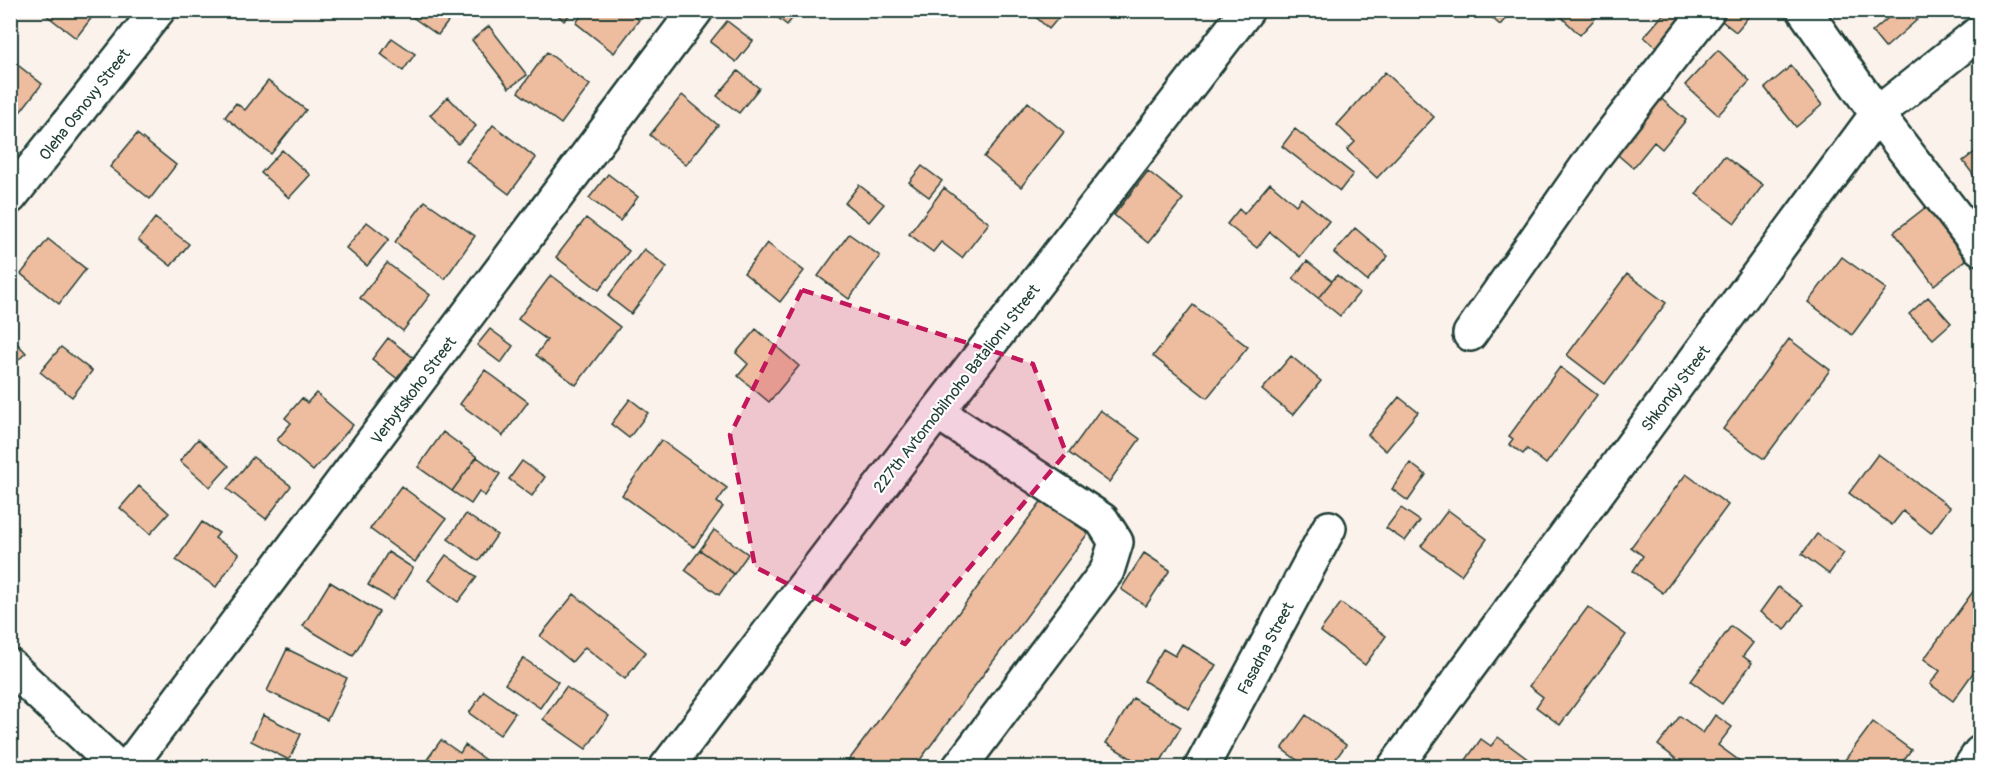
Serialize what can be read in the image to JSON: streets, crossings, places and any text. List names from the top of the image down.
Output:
{
  "streets": {
    "street": [
      "Oleha Osnovy Street",
      "227th Avtomobilnoho Batalionu Street",
      "Shkondy Street",
      "Verbytskoho Street",
      "Fasadna Street"
    ]
  }
}
